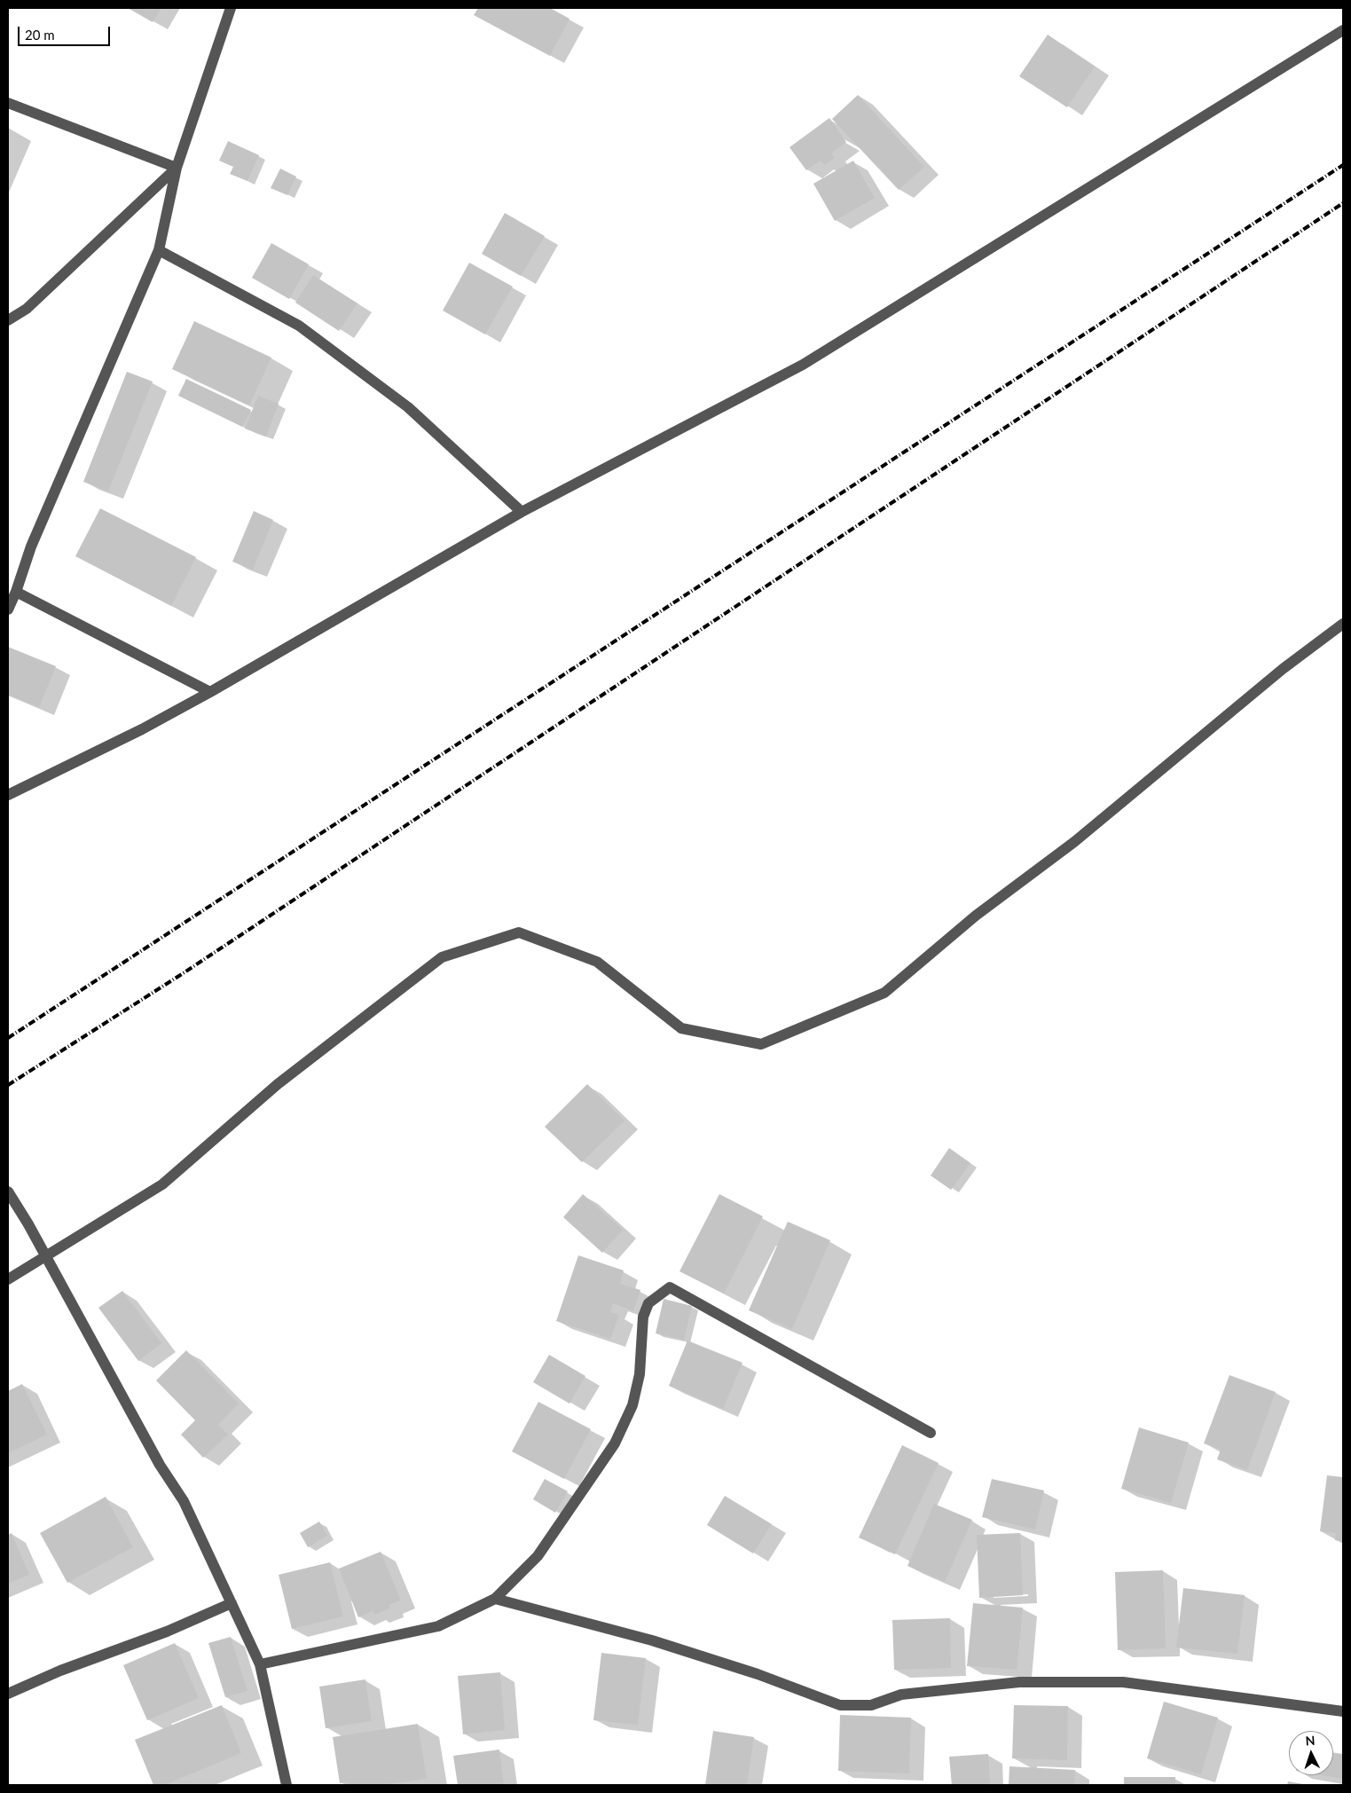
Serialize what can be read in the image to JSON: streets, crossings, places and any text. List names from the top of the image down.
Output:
{
  "scale_bar": "20 m",
  "north": "top"
}
